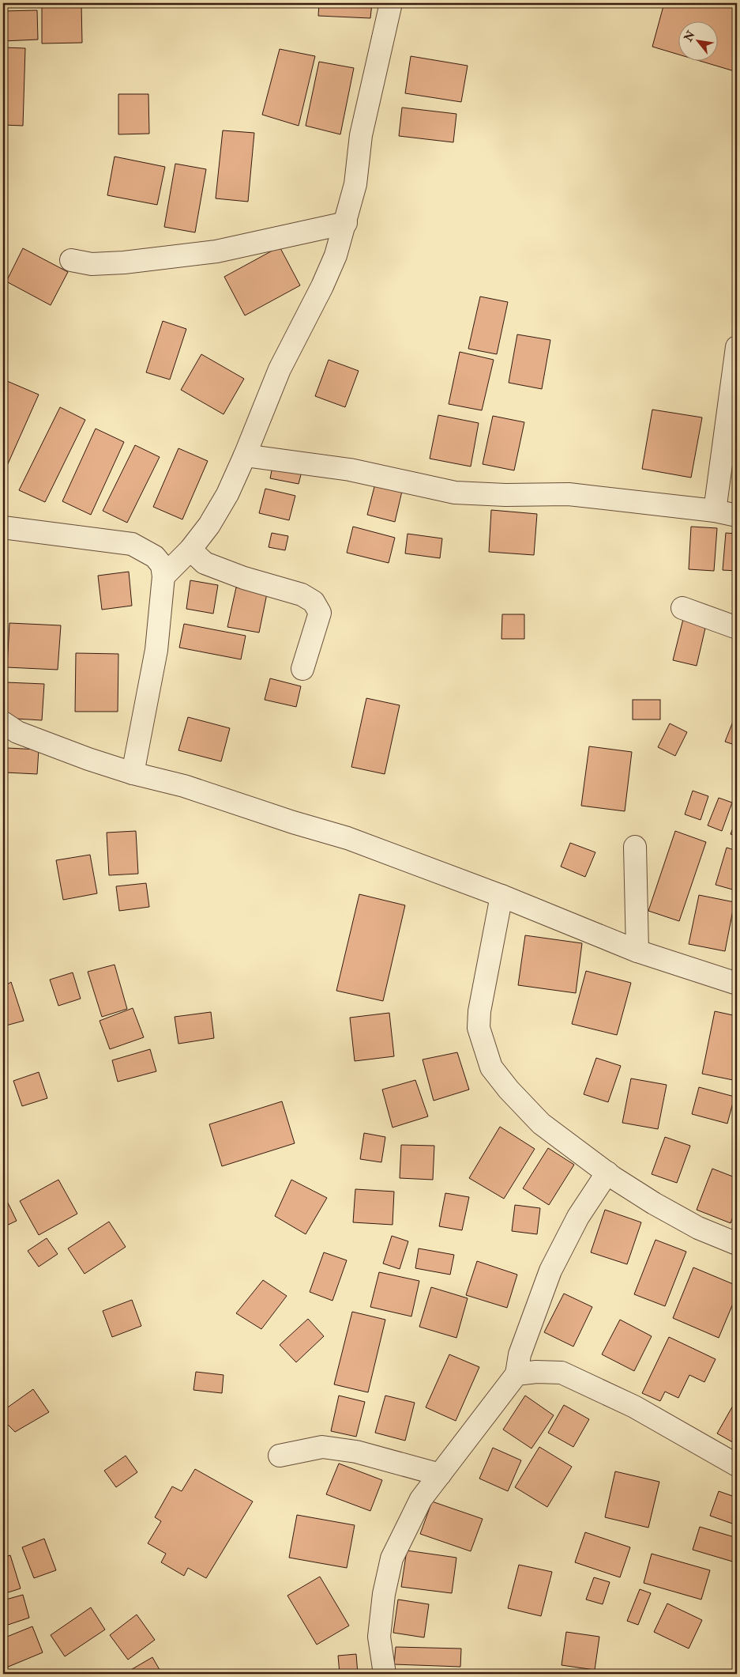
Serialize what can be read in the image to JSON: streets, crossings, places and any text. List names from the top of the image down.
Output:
{
  "north": "top left"
}
